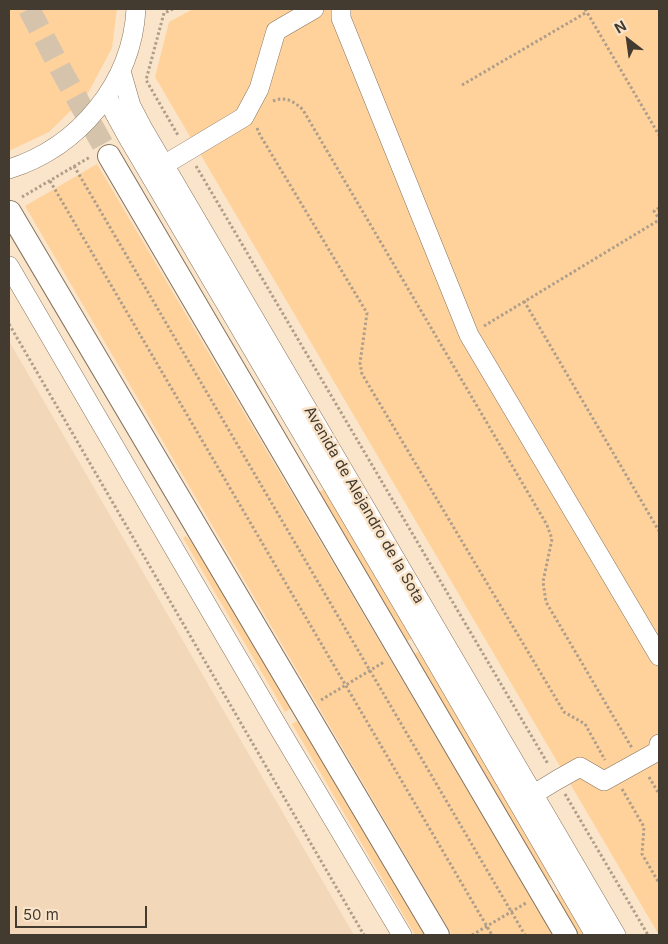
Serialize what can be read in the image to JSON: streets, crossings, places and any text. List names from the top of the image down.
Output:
{
  "streets": {
    "street": ["Avenida de Alejandro de la Sota"]
  },
  "scale_bar": "50 m",
  "north": "top left"
}
